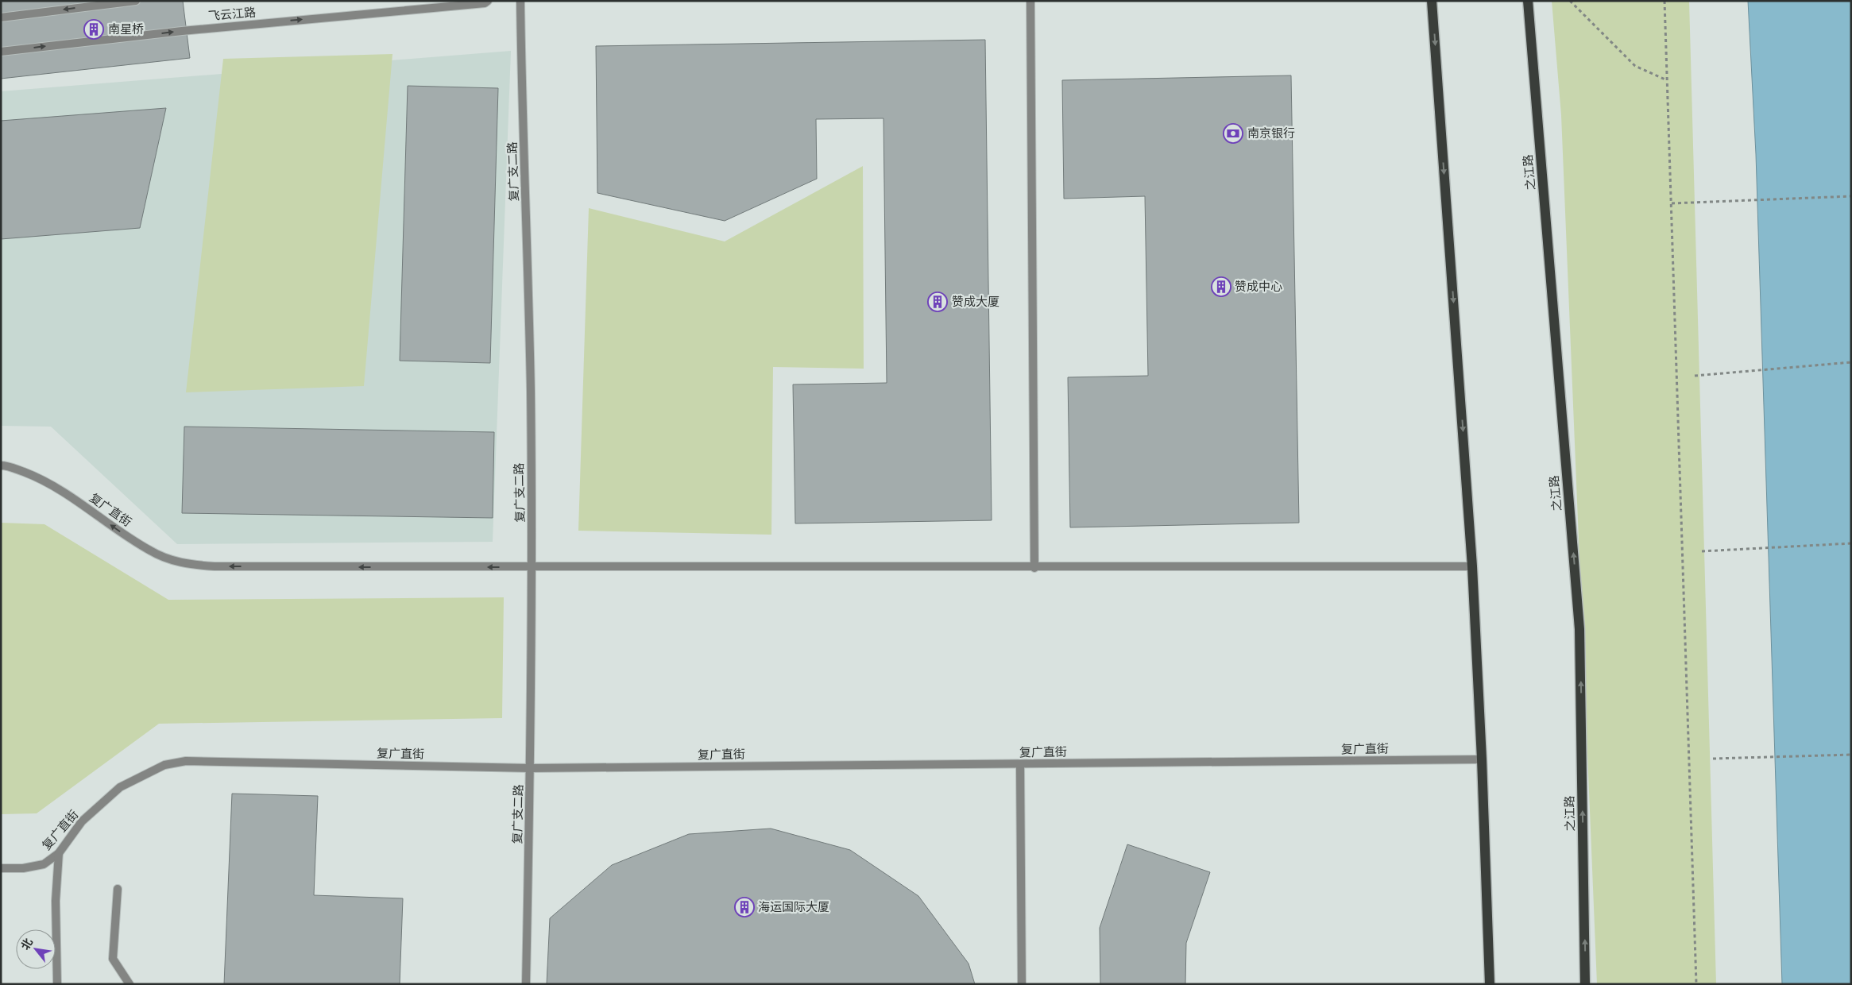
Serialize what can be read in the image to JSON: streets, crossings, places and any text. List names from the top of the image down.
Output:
{
  "streets": {
    "main road": ["之江路"],
    "street": ["飞云江路", "复广支二路", "复广直街"]
  },
  "crossings": [
    ["复广支二路", "复广直街"]
  ],
  "one_way": ["飞云江路", "之江路"],
  "places": {
    "building": [
      "南星桥",
      "赞成中心",
      "赞成大厦",
      "海运国际大厦"
    ],
    "bank": ["南京银行"]
  },
  "north": "top left"
}
